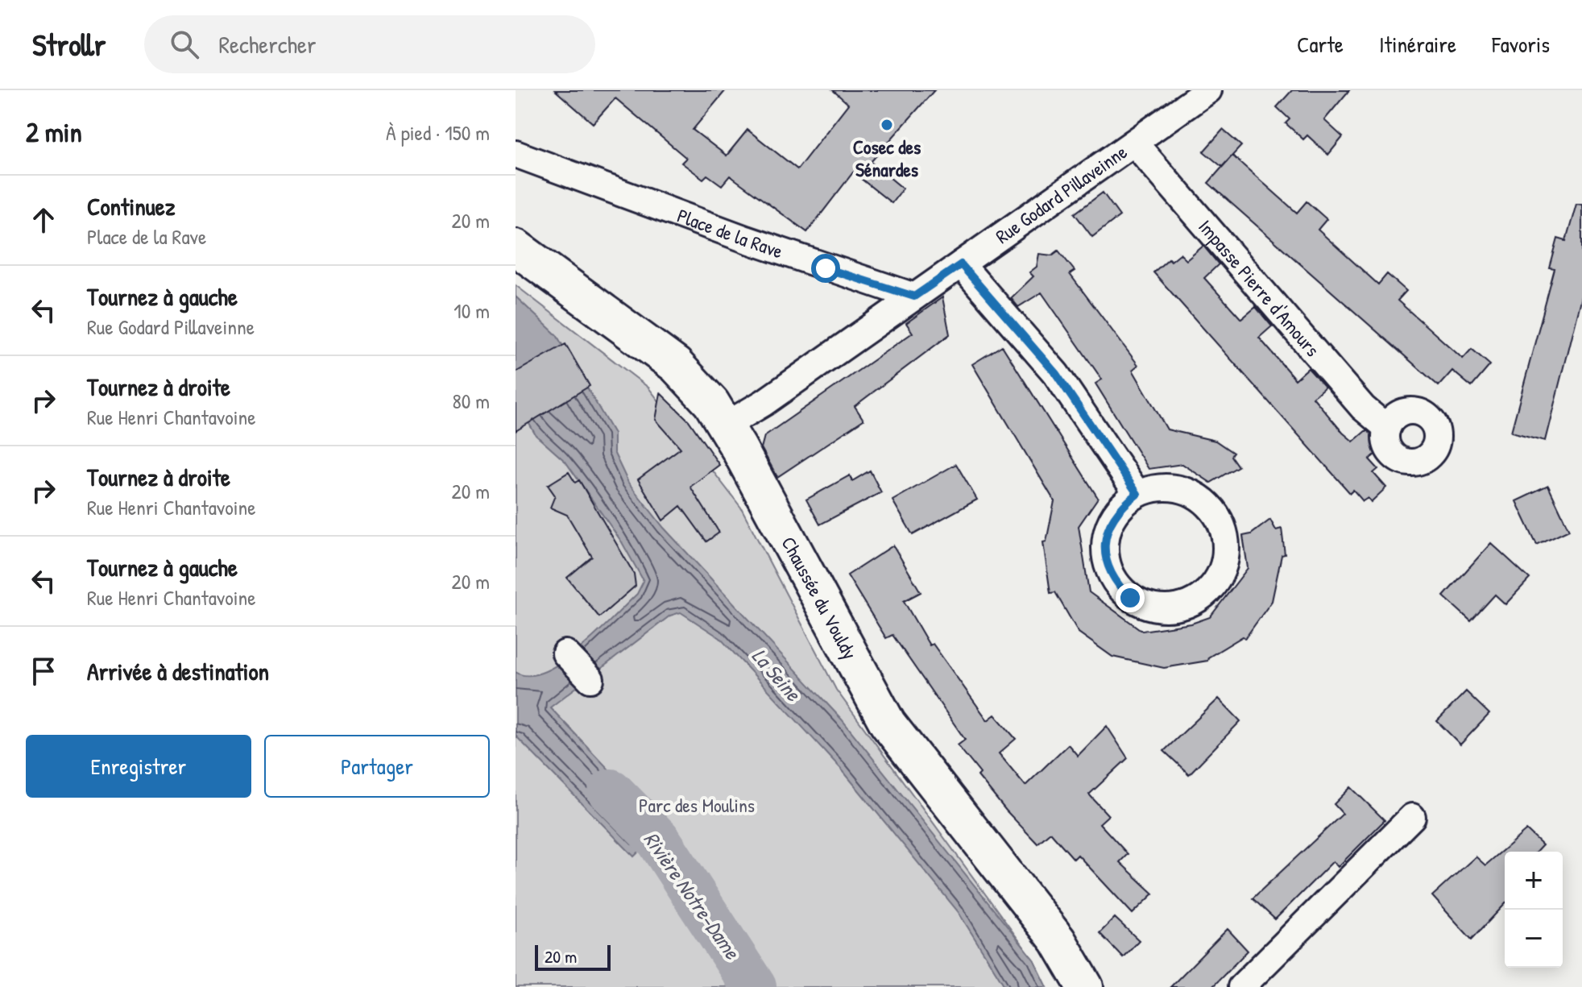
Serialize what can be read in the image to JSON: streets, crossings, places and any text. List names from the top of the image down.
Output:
{
  "streets": {
    "street": [
      "Rue Godard Pillaveinne",
      "Place de la Rave",
      "Impasse Pierre d'Amours",
      "Chaussée du Vouldy"
    ]
  },
  "crossings": [
    ["Rue Godard Pillaveinne", "Place de la Rave"],
    ["Rue Godard Pillaveinne", "Impasse Pierre d'Amours"]
  ],
  "water": ["La Seine", "Rivière Notre-Dame"],
  "parks": ["Parc des Moulins"],
  "places": ["Cosec des Sénardes"],
  "scale_bar": "20 m",
  "page": {
    "header": "Strollr",
    "search": "Rechercher",
    "nav": ["Carte", "Itinéraire", "Favoris"],
    "heading": ["2 min", "À pied · 150 m"],
    "list": [
      ["Continuez", "Place de la Rave", "20 m"],
      ["Tournez à gauche", "Rue Godard Pillaveinne", "10 m"],
      ["Tournez à droite", "Rue Henri Chantavoine", "80 m"],
      ["Tournez à droite", "Rue Henri Chantavoine", "20 m"],
      ["Tournez à gauche", "Rue Henri Chantavoine", "20 m"],
      "Arrivée à destination"
    ],
    "buttons": ["Enregistrer", "Partager"],
    "map_buttons": ["+", "−"],
    "scale": "20 m"
  }
}
